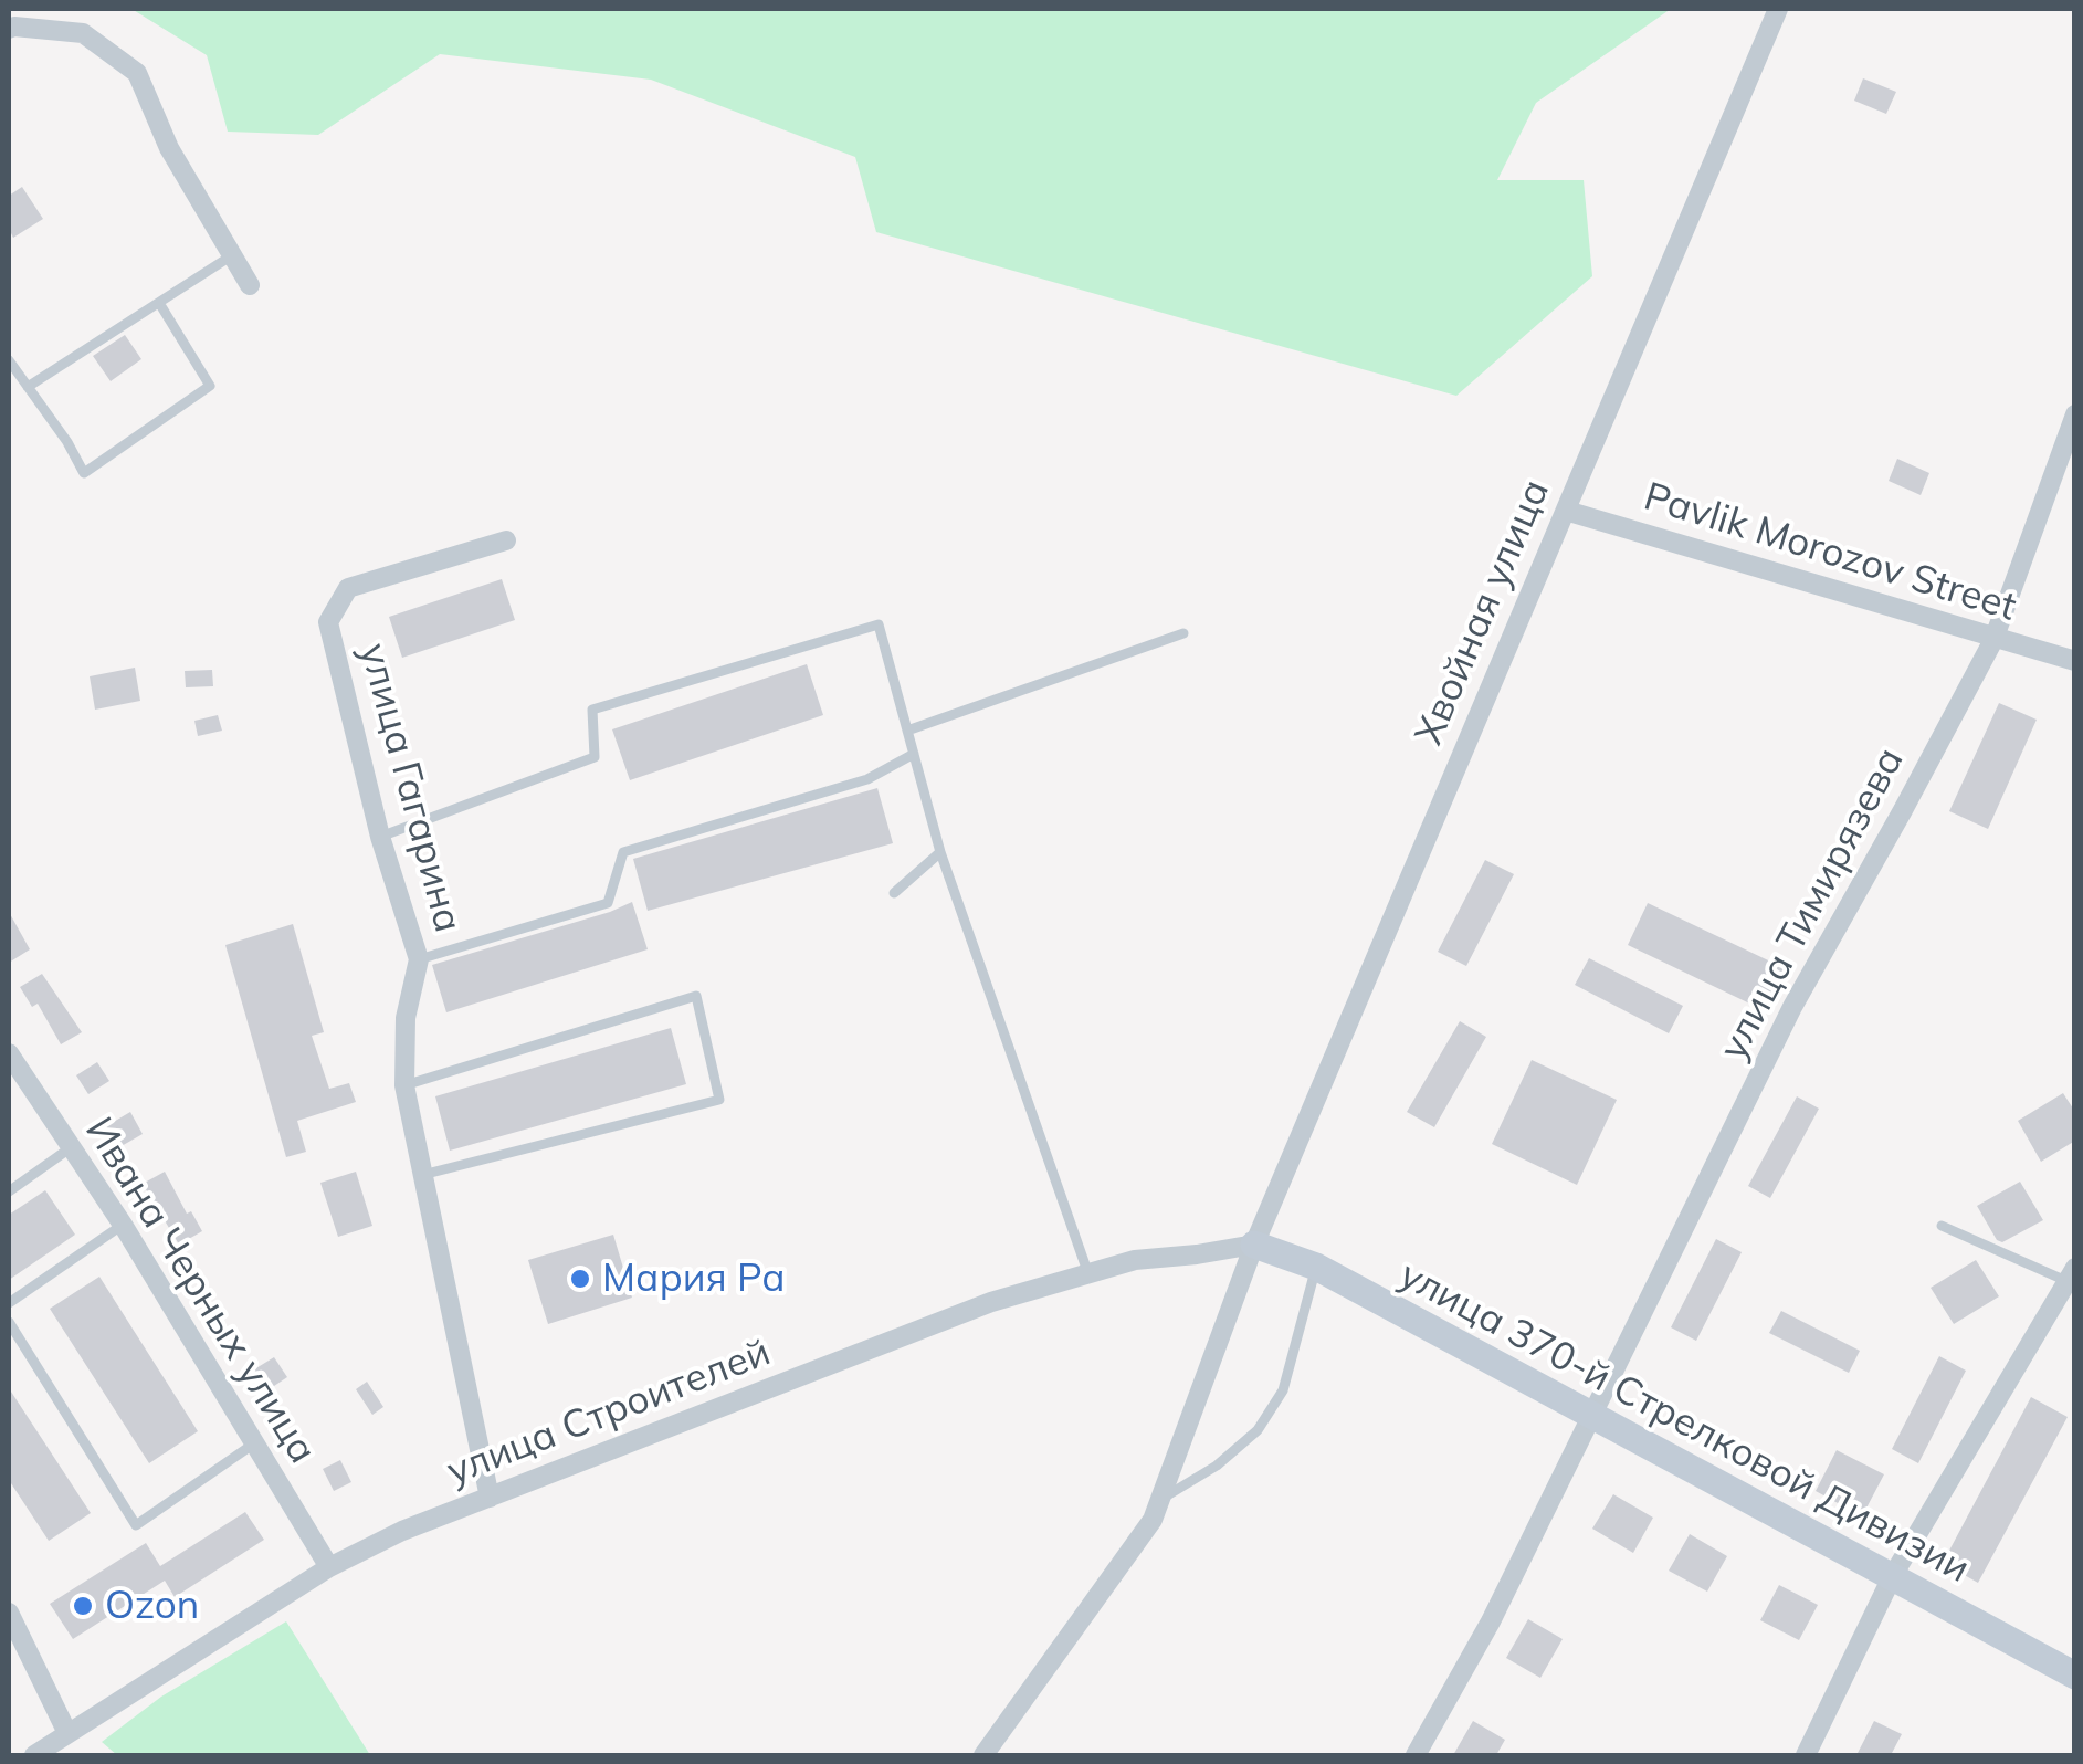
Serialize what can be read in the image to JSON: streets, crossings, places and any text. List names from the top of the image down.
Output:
{
  "streets": {
    "street": [
      "Pavlik Morozov Street",
      "Хвойная улица",
      "улица Гагарина",
      "улица Тимирязева",
      "Ивана Черных улица",
      "улица Строителей",
      "улица 370-й Стрелковой Дивизии"
    ]
  },
  "crossings": [
    ["Pavlik Morozov Street", "Хвойная улица"],
    ["Pavlik Morozov Street", "улица Тимирязева"],
    ["Хвойная улица", "улица Строителей"],
    ["Хвойная улица", "улица 370-й Стрелковой Дивизии"],
    ["улица Гагарина", "улица Строителей"],
    ["улица Тимирязева", "улица 370-й Стрелковой Дивизии"],
    ["Ивана Черных улица", "улица Строителей"],
    ["улица Строителей", "улица 370-й Стрелковой Дивизии"]
  ],
  "places": ["Мария Ра", "Ozon"]
}
